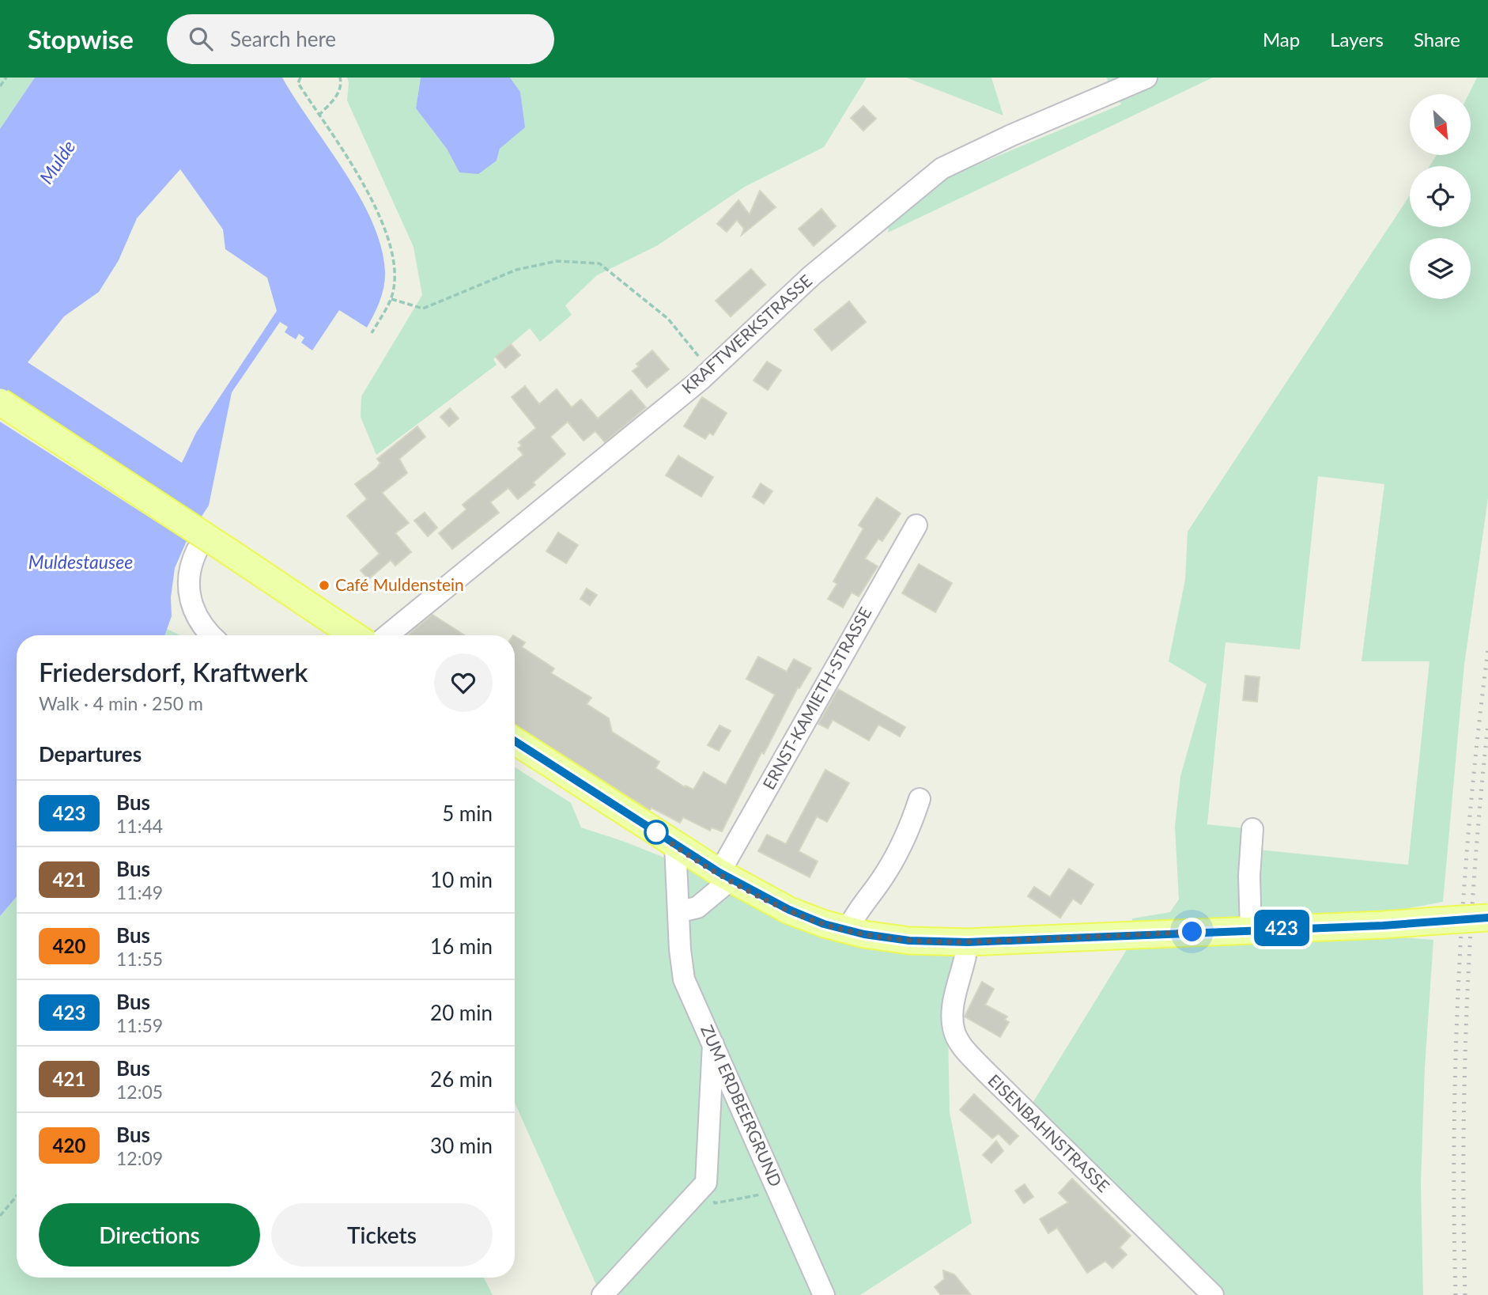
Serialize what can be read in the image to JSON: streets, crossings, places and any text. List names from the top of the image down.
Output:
{
  "streets": {
    "street": [
      "KRAFTWERKSTRASSE",
      "ERNST-KAMIETH-STRASSE",
      "ZUM ERDBEERGRUND",
      "EISENBAHNSTRASSE"
    ]
  },
  "water": ["Mulde", "Muldestausee"],
  "places": ["Café Muldenstein"],
  "lines": ["bus line 423"],
  "north": "bottom right",
  "page": {
    "header": "Stopwise",
    "search": "Search here",
    "nav": ["Map", "Layers", "Share"],
    "on_map": "423",
    "heading": [
      ["Friedersdorf, Kraftwerk", "Walk · 4 min · 250 m"],
      "Departures"
    ],
    "list": [
      {
        "mark": "423",
        "name": "Bus",
        "note": "11:44",
        "value": "5 min"
      },
      {
        "mark": "421",
        "name": "Bus",
        "note": "11:49",
        "value": "10 min"
      },
      {
        "mark": "420",
        "name": "Bus",
        "note": "11:55",
        "value": "16 min"
      },
      {
        "mark": "423",
        "name": "Bus",
        "note": "11:59",
        "value": "20 min"
      },
      {
        "mark": "421",
        "name": "Bus",
        "note": "12:05",
        "value": "26 min"
      },
      {
        "mark": "420",
        "name": "Bus",
        "note": "12:09",
        "value": "30 min"
      }
    ],
    "buttons": ["Directions", "Tickets"]
  }
}
